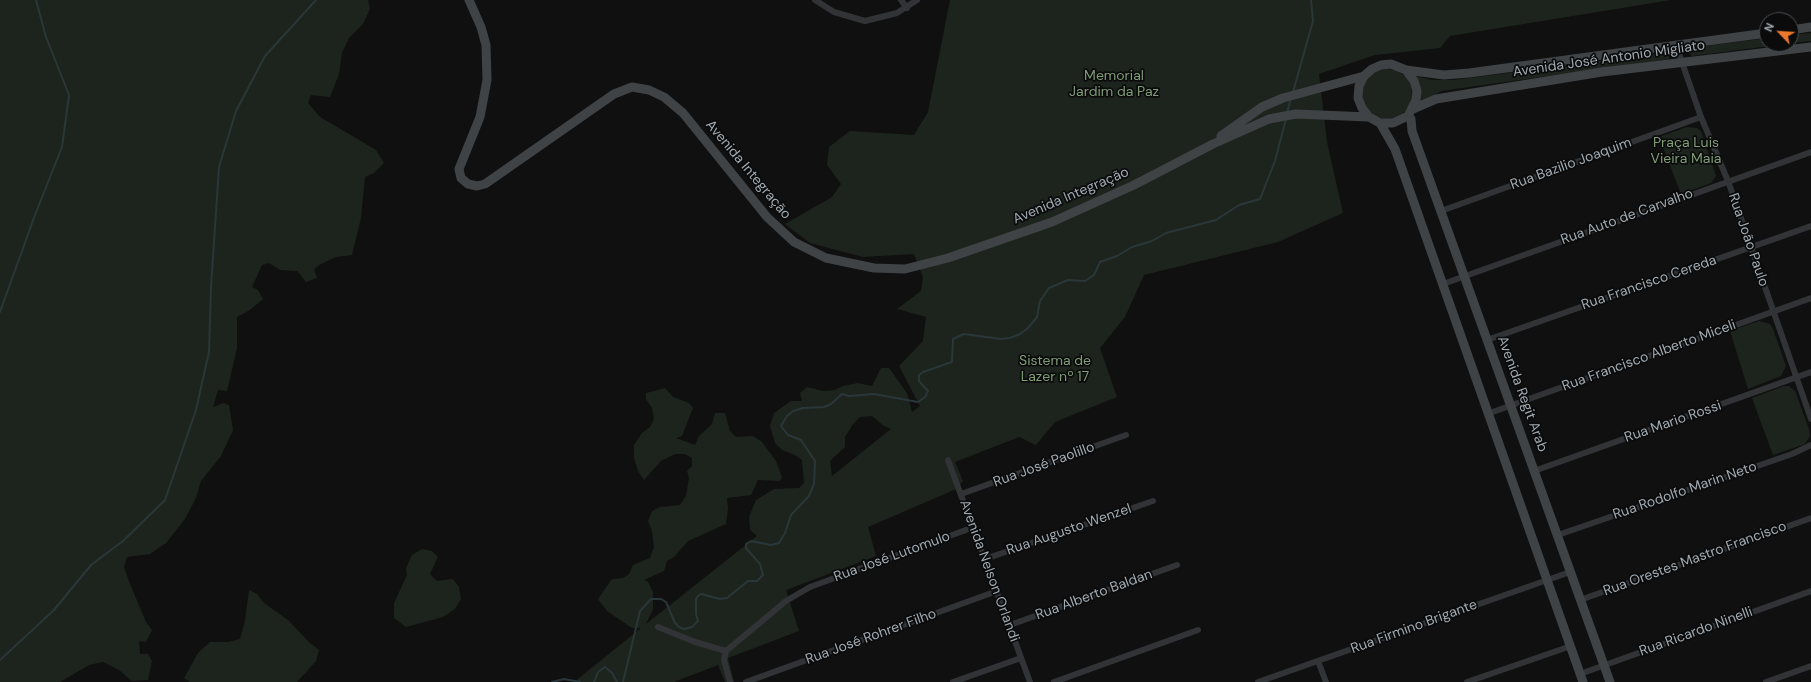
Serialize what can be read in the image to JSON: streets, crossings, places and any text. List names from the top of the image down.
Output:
{
  "streets": {
    "main road": ["Avenida José Antonio Migliato", "Avenida Integração", "Avenida Regit Arab"],
    "street": [
      "Rua Bazilio Joaquim",
      "Rua Auto de Carvalho",
      "Rua João Paulo",
      "Rua Francisco Cereda",
      "Rua Francisco Alberto Miceli",
      "Rua Mario Rossi",
      "Rua José Paolillo",
      "Rua Rodolfo Marin Neto",
      "Rua Augusto Wenzel",
      "Rua José Lutomulo",
      "Rua Orestes Mastro Francisco",
      "Avenida Nelson Orlandi",
      "Rua Alberto Baldan",
      "Rua Firmino Brigante",
      "Rua Ricardo Ninelli",
      "Rua José Rohrer Filho"
    ]
  },
  "crossings": [
    ["Avenida José Antonio Migliato", "Avenida Integração"],
    ["Avenida José Antonio Migliato", "Rua João Paulo"],
    ["Avenida José Antonio Migliato", "Avenida Regit Arab"],
    ["Rua Bazilio Joaquim", "Rua João Paulo"],
    ["Rua Bazilio Joaquim", "Avenida Regit Arab"],
    ["Avenida Integração", "Avenida Regit Arab"],
    ["Rua Auto de Carvalho", "Rua João Paulo"],
    ["Rua Auto de Carvalho", "Avenida Regit Arab"],
    ["Rua João Paulo", "Rua Francisco Cereda"],
    ["Rua João Paulo", "Rua Francisco Alberto Miceli"],
    ["Rua João Paulo", "Rua Mario Rossi"],
    ["Rua Francisco Cereda", "Avenida Regit Arab"],
    ["Rua Francisco Alberto Miceli", "Avenida Regit Arab"],
    ["Avenida Regit Arab", "Rua Mario Rossi"],
    ["Avenida Regit Arab", "Rua Rodolfo Marin Neto"],
    ["Avenida Regit Arab", "Rua Orestes Mastro Francisco"],
    ["Avenida Regit Arab", "Rua Firmino Brigante"],
    ["Avenida Regit Arab", "Rua Ricardo Ninelli"],
    ["Rua José Paolillo", "Avenida Nelson Orlandi"],
    ["Rua Augusto Wenzel", "Avenida Nelson Orlandi"],
    ["Rua José Lutomulo", "Avenida Nelson Orlandi"],
    ["Avenida Nelson Orlandi", "Rua Alberto Baldan"],
    ["Avenida Nelson Orlandi", "Rua José Rohrer Filho"]
  ],
  "parks": ["Memorial Jardim da Paz", "Praça Luis Vieira Maia", "Sistema de Lazer nº 17"],
  "north": "top left"
}
